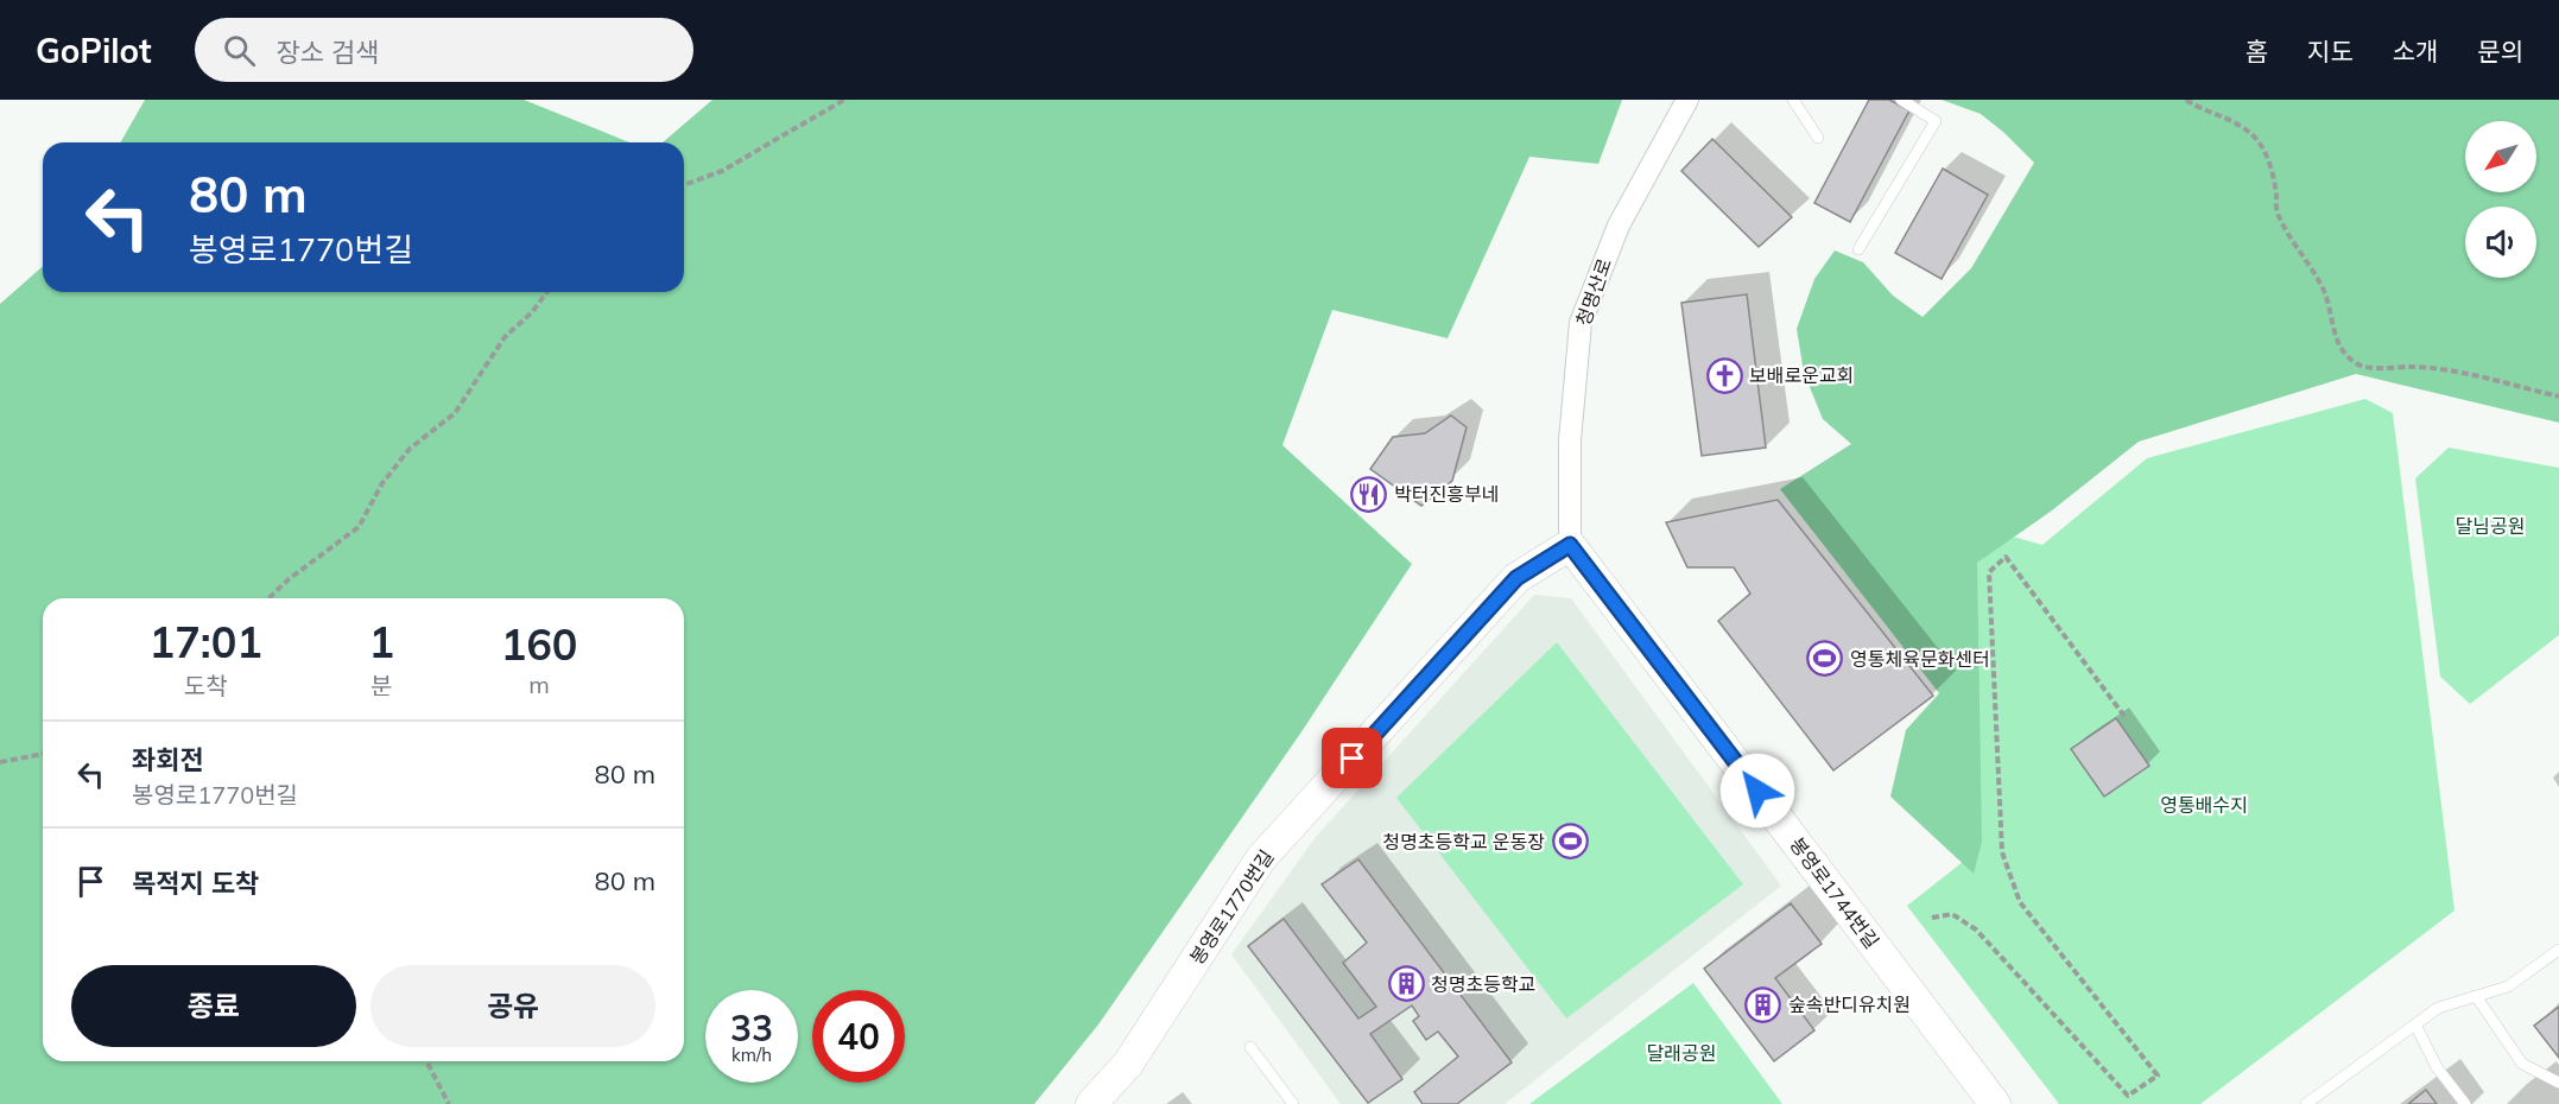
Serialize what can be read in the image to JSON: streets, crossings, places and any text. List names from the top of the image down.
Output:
{
  "streets": {
    "street": ["청명산로", "봉영로1744번길", "봉영로1770번길"]
  },
  "crossings": [
    ["청명산로", "봉영로1744번길"],
    ["청명산로", "봉영로1770번길"],
    ["봉영로1744번길", "봉영로1770번길"]
  ],
  "parks": ["달님공원", "영통배수지", "달래공원"],
  "places": {
    "church": ["보배로운교회"],
    "restaurant": ["박터진흥부네"],
    "sports": ["영통체육문화센터", "청명초등학교 운동장"],
    "building": ["청명초등학교", "숲속반디유치원"]
  },
  "north": "bottom left",
  "page": {
    "header": "GoPilot",
    "search": "장소 검색",
    "nav": [
      "홈",
      "지도",
      "소개",
      "문의"
    ],
    "turn": ["80 m", "봉영로1770번길"],
    "eta": [
      "17:01",
      "도착",
      "1",
      "분",
      "160",
      "m"
    ],
    "list": [
      {
        "name": "좌회전",
        "note": "봉영로1770번길",
        "value": "80 m"
      },
      {
        "name": "목적지 도착",
        "value": "80 m"
      }
    ],
    "buttons": ["종료", "공유"],
    "speed": "33 km/h",
    "limit": "40"
  }
}
